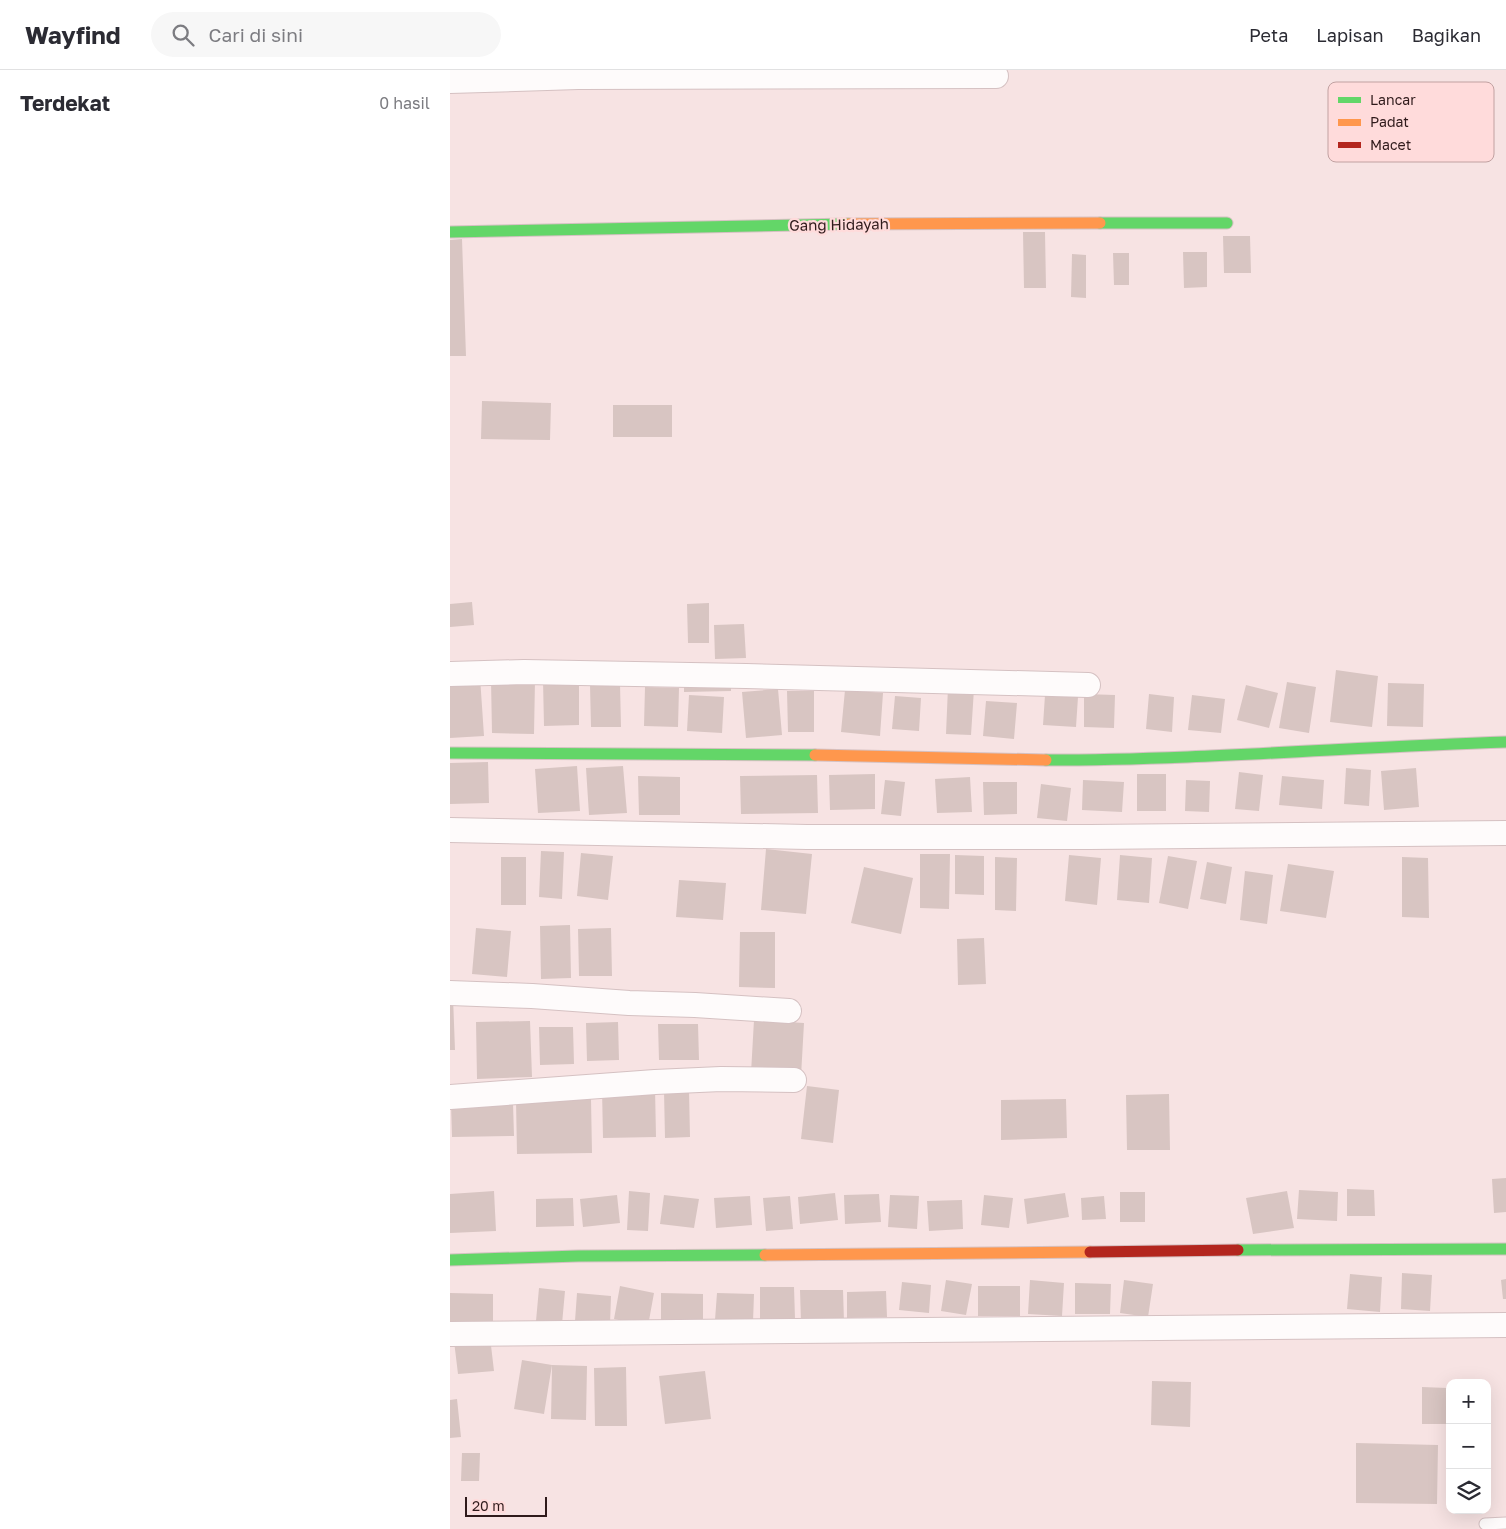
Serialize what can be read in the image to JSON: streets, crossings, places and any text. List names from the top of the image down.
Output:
{
  "streets": {
    "street": ["Gang Hidayah"]
  },
  "legend": ["Lancar", "Padat", "Macet"],
  "scale_bar": "20 m",
  "page": {
    "header": "Wayfind",
    "search": "Cari di sini",
    "nav": ["Peta", "Lapisan", "Bagikan"],
    "heading": ["Terdekat", "0 hasil"],
    "map_buttons": ["+", "−"],
    "scale": "20 m"
  }
}
